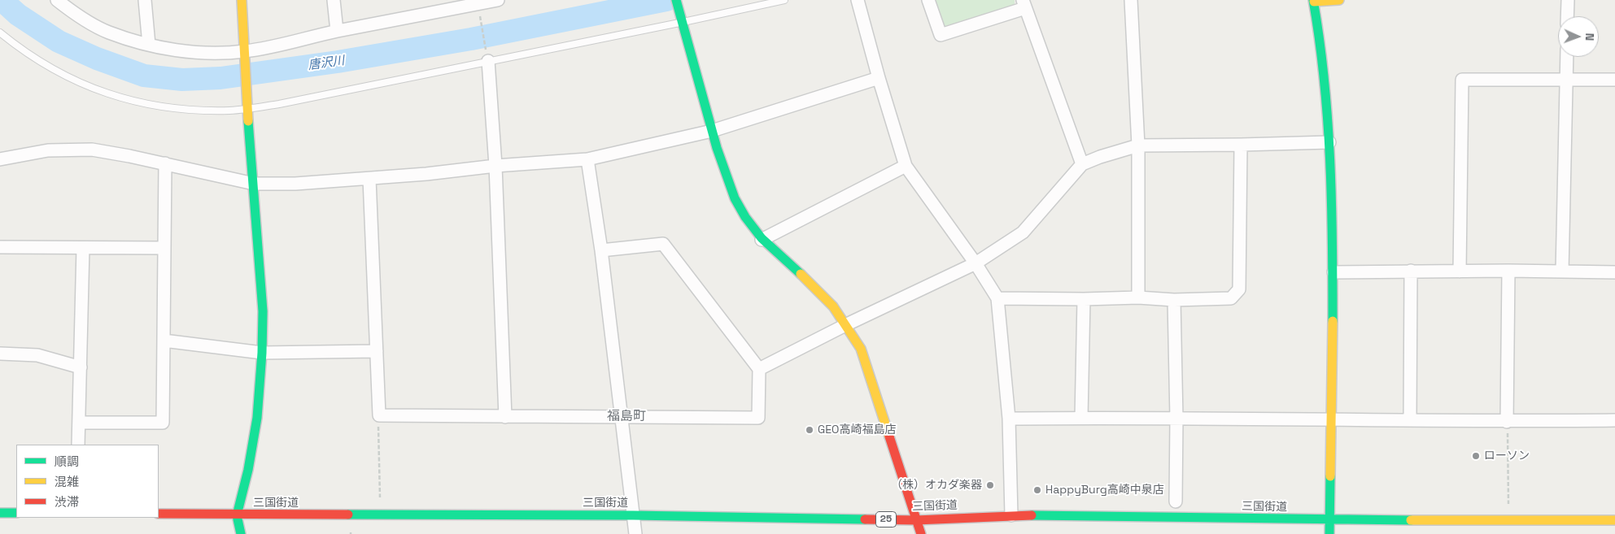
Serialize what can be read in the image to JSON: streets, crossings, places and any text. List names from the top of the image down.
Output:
{
  "streets": {
    "street": ["三国街道", "25"]
  },
  "districts": ["福島町"],
  "water": ["唐沢川"],
  "places": [
    "GEO高崎福島店",
    "ローソン",
    "（株）オカダ楽器",
    "HappyBurg高崎中泉店"
  ],
  "legend": ["順調", "混雑", "渋滞"],
  "north": "right"
}
